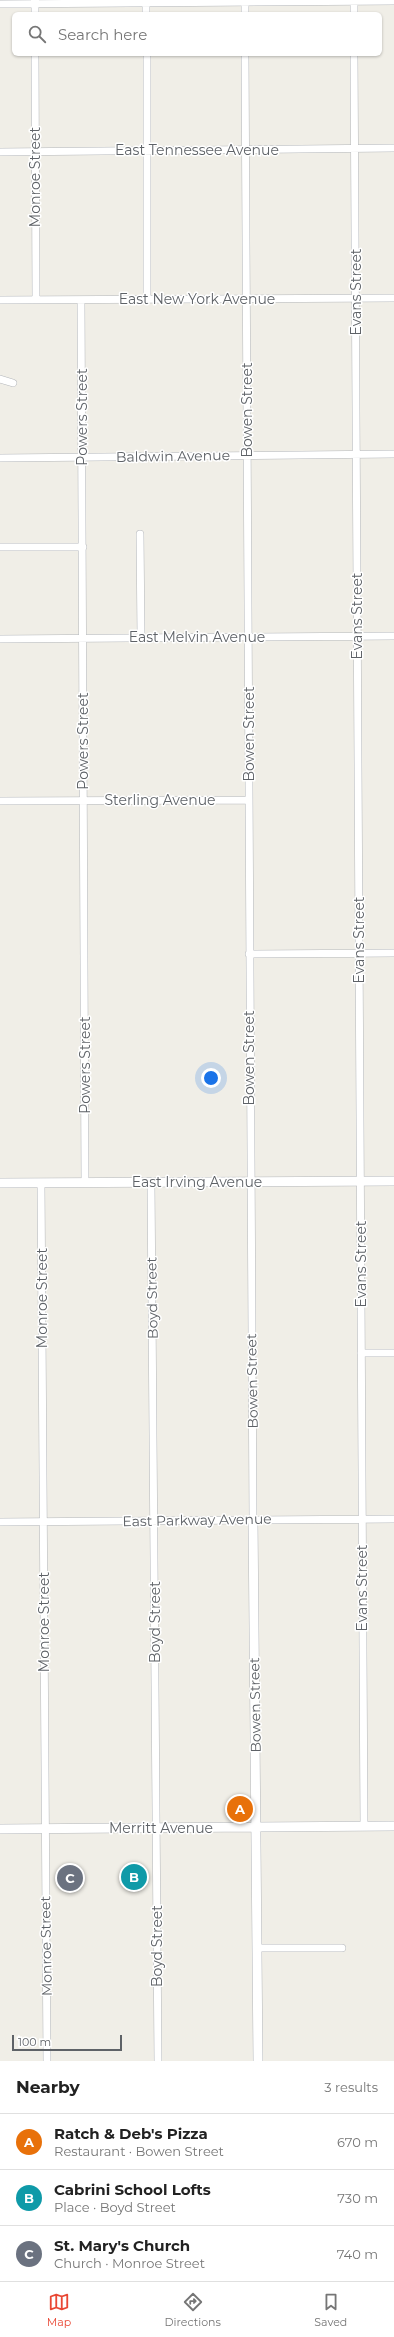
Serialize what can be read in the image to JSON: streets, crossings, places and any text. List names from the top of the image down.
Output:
{
  "streets": {
    "street": [
      "East Tennessee Avenue",
      "Monroe Street",
      "Evans Street",
      "East New York Avenue",
      "Bowen Street",
      "Powers Street",
      "Baldwin Avenue",
      "East Melvin Avenue",
      "Sterling Avenue",
      "East Irving Avenue",
      "Boyd Street",
      "East Parkway Avenue",
      "Merritt Avenue"
    ]
  },
  "crossings": [
    ["East Tennessee Avenue", "Monroe Street"],
    ["East Tennessee Avenue", "Evans Street"],
    ["East Tennessee Avenue", "Bowen Street"],
    ["Monroe Street", "East New York Avenue"],
    ["Monroe Street", "East Irving Avenue"],
    ["Monroe Street", "East Parkway Avenue"],
    ["Monroe Street", "Merritt Avenue"],
    ["Evans Street", "East New York Avenue"],
    ["Evans Street", "Baldwin Avenue"],
    ["Evans Street", "East Melvin Avenue"],
    ["Evans Street", "East Irving Avenue"],
    ["Evans Street", "East Parkway Avenue"],
    ["Evans Street", "Merritt Avenue"],
    ["East New York Avenue", "Bowen Street"],
    ["East New York Avenue", "Powers Street"],
    ["Bowen Street", "Baldwin Avenue"],
    ["Bowen Street", "East Melvin Avenue"],
    ["Bowen Street", "Sterling Avenue"],
    ["Bowen Street", "East Irving Avenue"],
    ["Bowen Street", "East Parkway Avenue"],
    ["Bowen Street", "Merritt Avenue"],
    ["Powers Street", "Baldwin Avenue"],
    ["Powers Street", "East Melvin Avenue"],
    ["Powers Street", "Sterling Avenue"],
    ["Powers Street", "East Irving Avenue"],
    ["East Irving Avenue", "Boyd Street"],
    ["Boyd Street", "East Parkway Avenue"],
    ["Boyd Street", "Merritt Avenue"]
  ],
  "scale_bar": "100 m",
  "page": {
    "search": "Search here",
    "pins": ["A", "B", "C"],
    "scale": "100 m",
    "heading": ["Nearby", "3 results"],
    "list": [
      {
        "mark": "A",
        "name": "Ratch & Deb's Pizza",
        "note": "Restaurant · Bowen Street",
        "value": "670 m"
      },
      {
        "mark": "B",
        "name": "Cabrini School Lofts",
        "note": "Place · Boyd Street",
        "value": "730 m"
      },
      {
        "mark": "C",
        "name": "St. Mary's Church",
        "note": "Church · Monroe Street",
        "value": "740 m"
      }
    ],
    "nav": ["Map", "Directions", "Saved"]
  }
}
